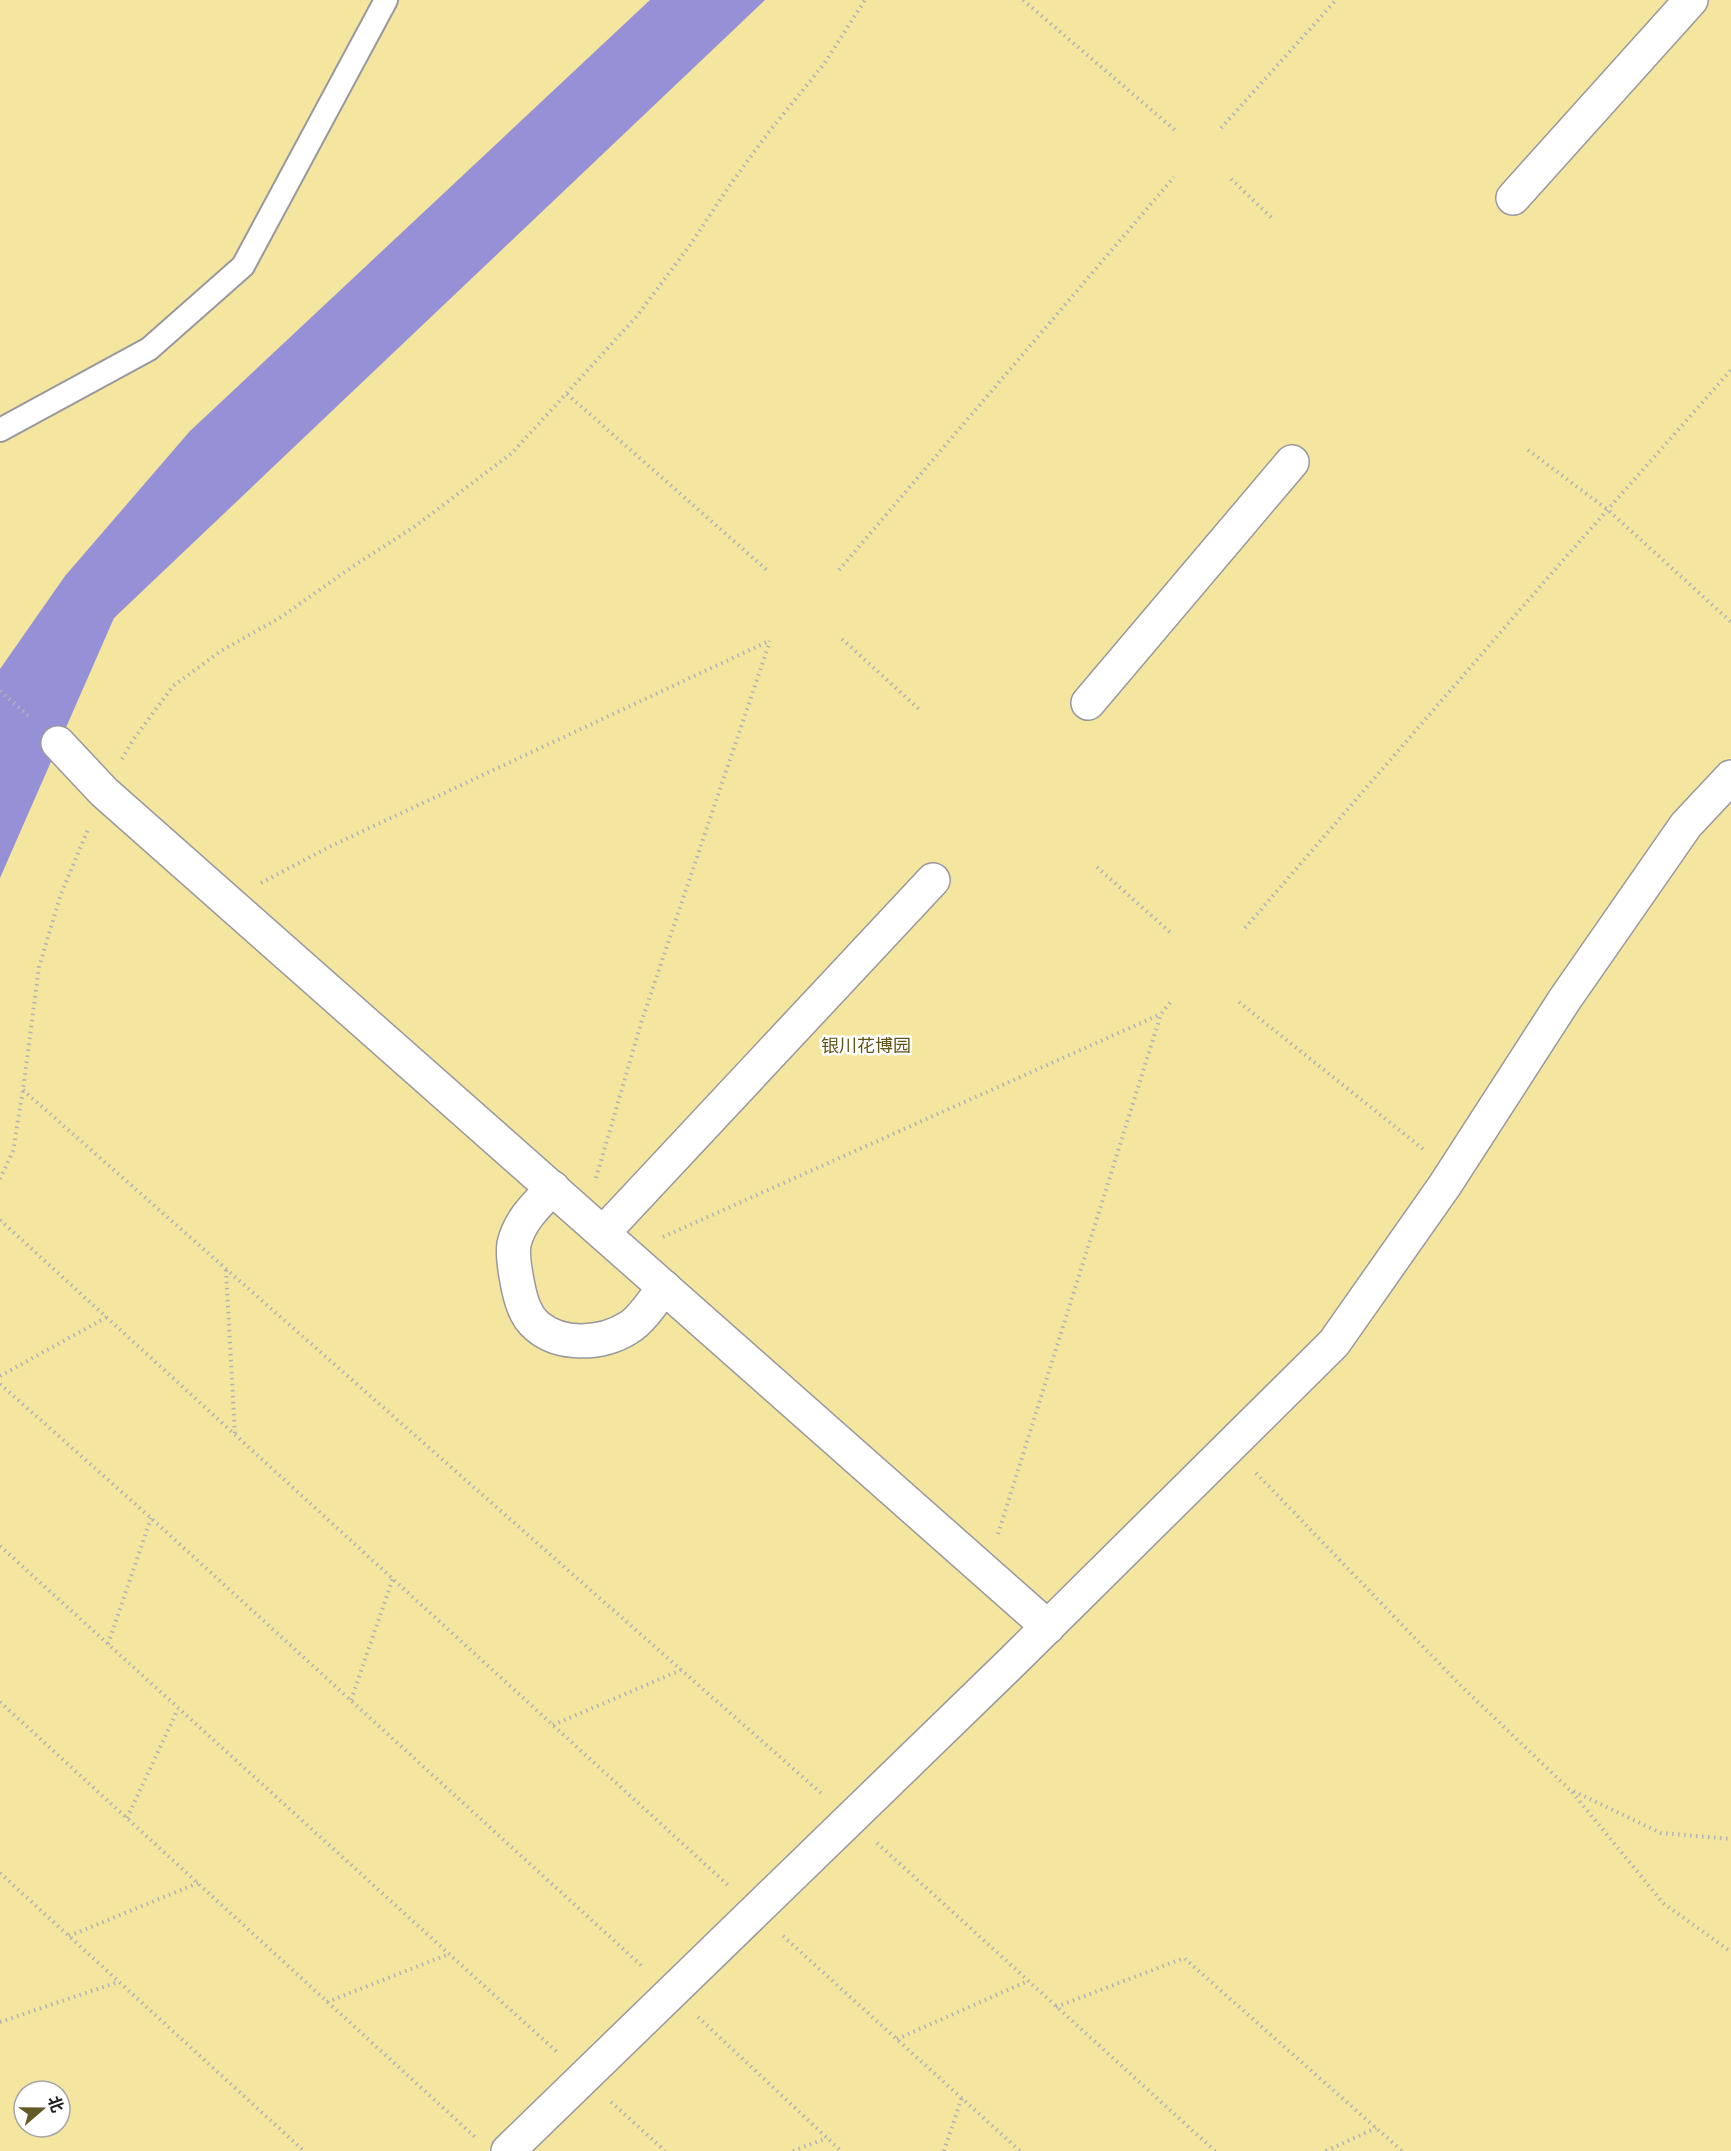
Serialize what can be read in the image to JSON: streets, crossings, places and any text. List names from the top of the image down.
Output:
{
  "parks": ["银川花博园"],
  "north": "right"
}
